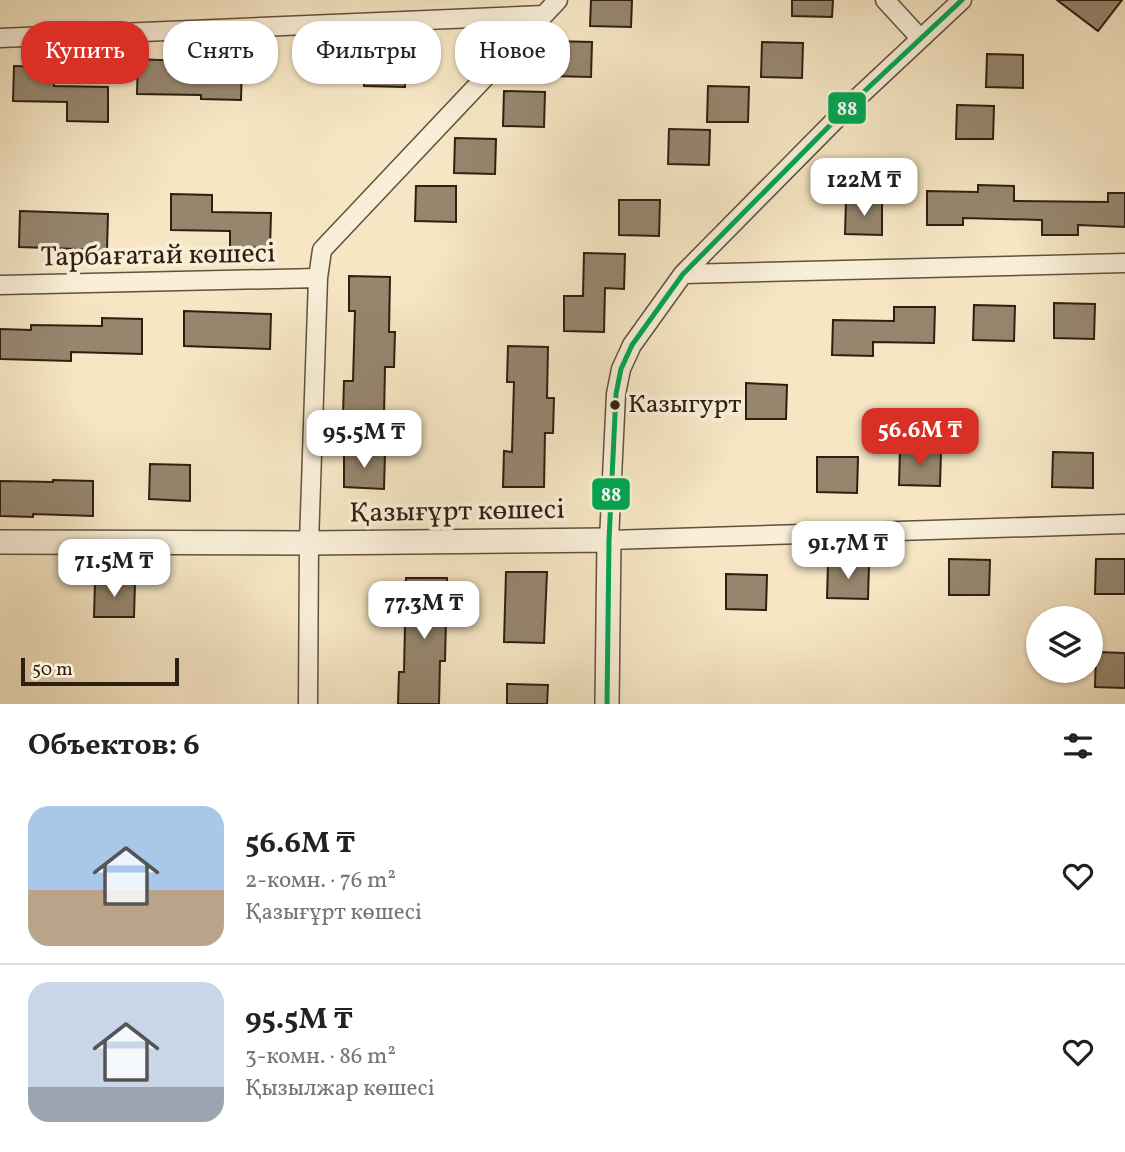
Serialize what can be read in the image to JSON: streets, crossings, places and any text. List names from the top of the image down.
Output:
{
  "streets": {
    "street": ["Тарбағатай көшесі", "Қазығұрт көшесі"]
  },
  "places": ["Казыгурт"],
  "lines": ["transit line 88"],
  "scale_bar": "50 m",
  "page": {
    "chip": [
      "Купить",
      "Снять",
      "Фильтры",
      "Новое"
    ],
    "price": [
      "122M ₸",
      "56.6M ₸",
      "95.5M ₸",
      "91.7M ₸",
      "71.5M ₸",
      "77.3M ₸"
    ],
    "scale": "50 m",
    "heading": "Объектов: 6",
    "list": [
      {
        "name": "56.6M ₸",
        "note": "2-комн. · 76 m² · Қазығұрт көшесі"
      },
      {
        "name": "95.5M ₸",
        "note": "3-комн. · 86 m² · Қызылжар көшесі"
      }
    ]
  }
}
